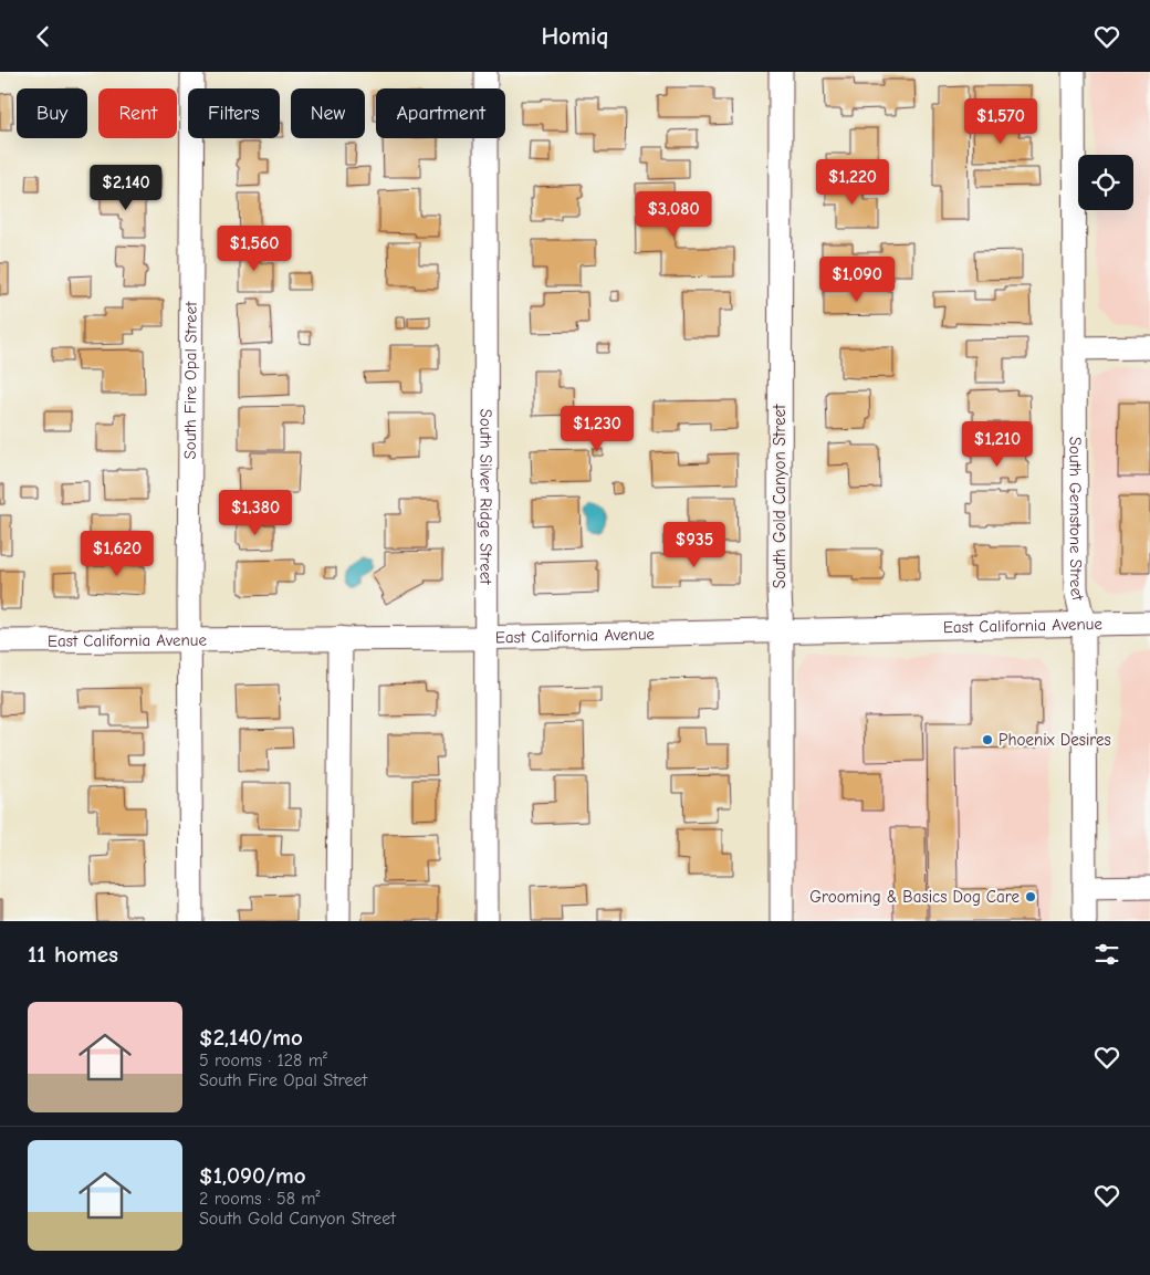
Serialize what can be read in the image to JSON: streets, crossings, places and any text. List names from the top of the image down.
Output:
{
  "streets": {
    "street": [
      "South Fire Opal Street",
      "South Silver Ridge Street",
      "South Gold Canyon Street",
      "South Gemstone Street",
      "East California Avenue"
    ]
  },
  "crossings": [
    ["South Fire Opal Street", "East California Avenue"],
    ["South Silver Ridge Street", "East California Avenue"],
    ["South Gold Canyon Street", "East California Avenue"],
    ["South Gemstone Street", "East California Avenue"]
  ],
  "places": ["Phoenix Desires", "Grooming & Basics Dog Care"],
  "page": {
    "header": "Homiq",
    "chip": [
      "Buy",
      "Rent",
      "Filters",
      "New",
      "Apartment"
    ],
    "price": [
      "$1,570",
      "$1,220",
      "$2,140",
      "$3,080",
      "$1,560",
      "$1,090",
      "$1,230",
      "$1,210",
      "$1,380",
      "$935",
      "$1,620"
    ],
    "heading": "11 homes",
    "list": [
      {
        "name": "$2,140/mo",
        "note": "5 rooms · 128 m² · South Fire Opal Street"
      },
      {
        "name": "$1,090/mo",
        "note": "2 rooms · 58 m² · South Gold Canyon Street"
      }
    ]
  }
}
